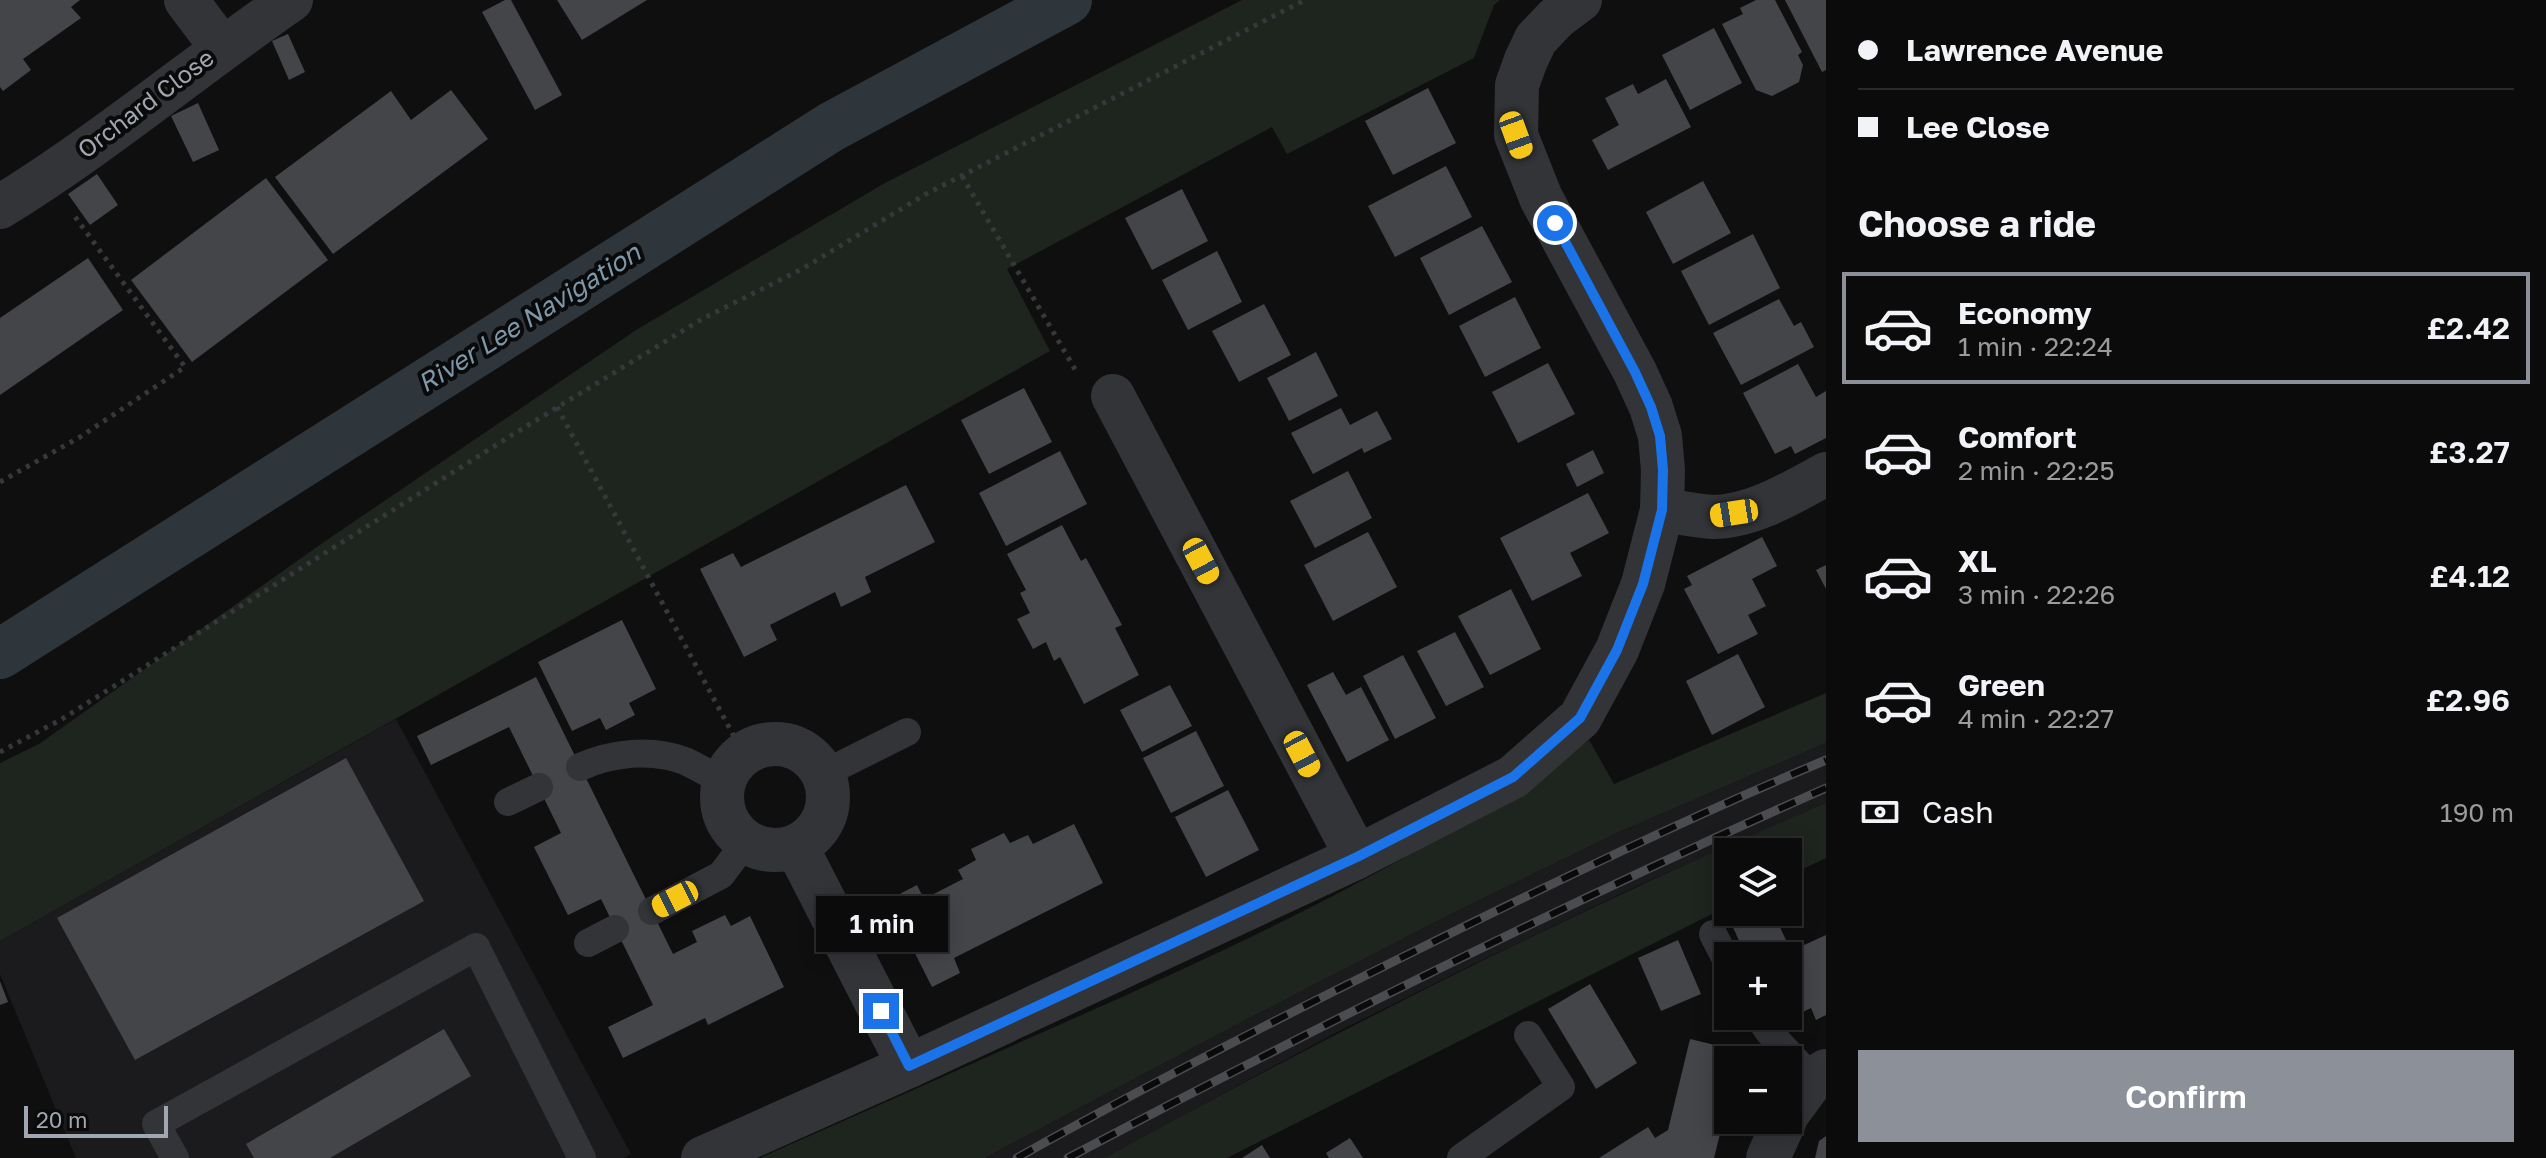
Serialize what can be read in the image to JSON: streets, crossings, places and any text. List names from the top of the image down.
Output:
{
  "streets": {
    "street": ["Orchard Close"]
  },
  "water": ["River Lee Navigation"],
  "scale_bar": "20 m",
  "page": {
    "banner": ["Lawrence Avenue", "Lee Close"],
    "heading": "Choose a ride",
    "list": [
      {
        "name": "Economy",
        "note": "1 min · 22:24",
        "value": "£2.42"
      },
      {
        "name": "Comfort",
        "note": "2 min · 22:25",
        "value": "£3.27"
      },
      {
        "name": "XL",
        "note": "3 min · 22:26",
        "value": "£4.12"
      },
      {
        "name": "Green",
        "note": "4 min · 22:27",
        "value": "£2.96"
      }
    ],
    "pay": ["Cash", "190 m"],
    "map_buttons": ["+", "−"],
    "bubble": "1 min",
    "buttons": "Confirm",
    "scale": "20 m"
  }
}
